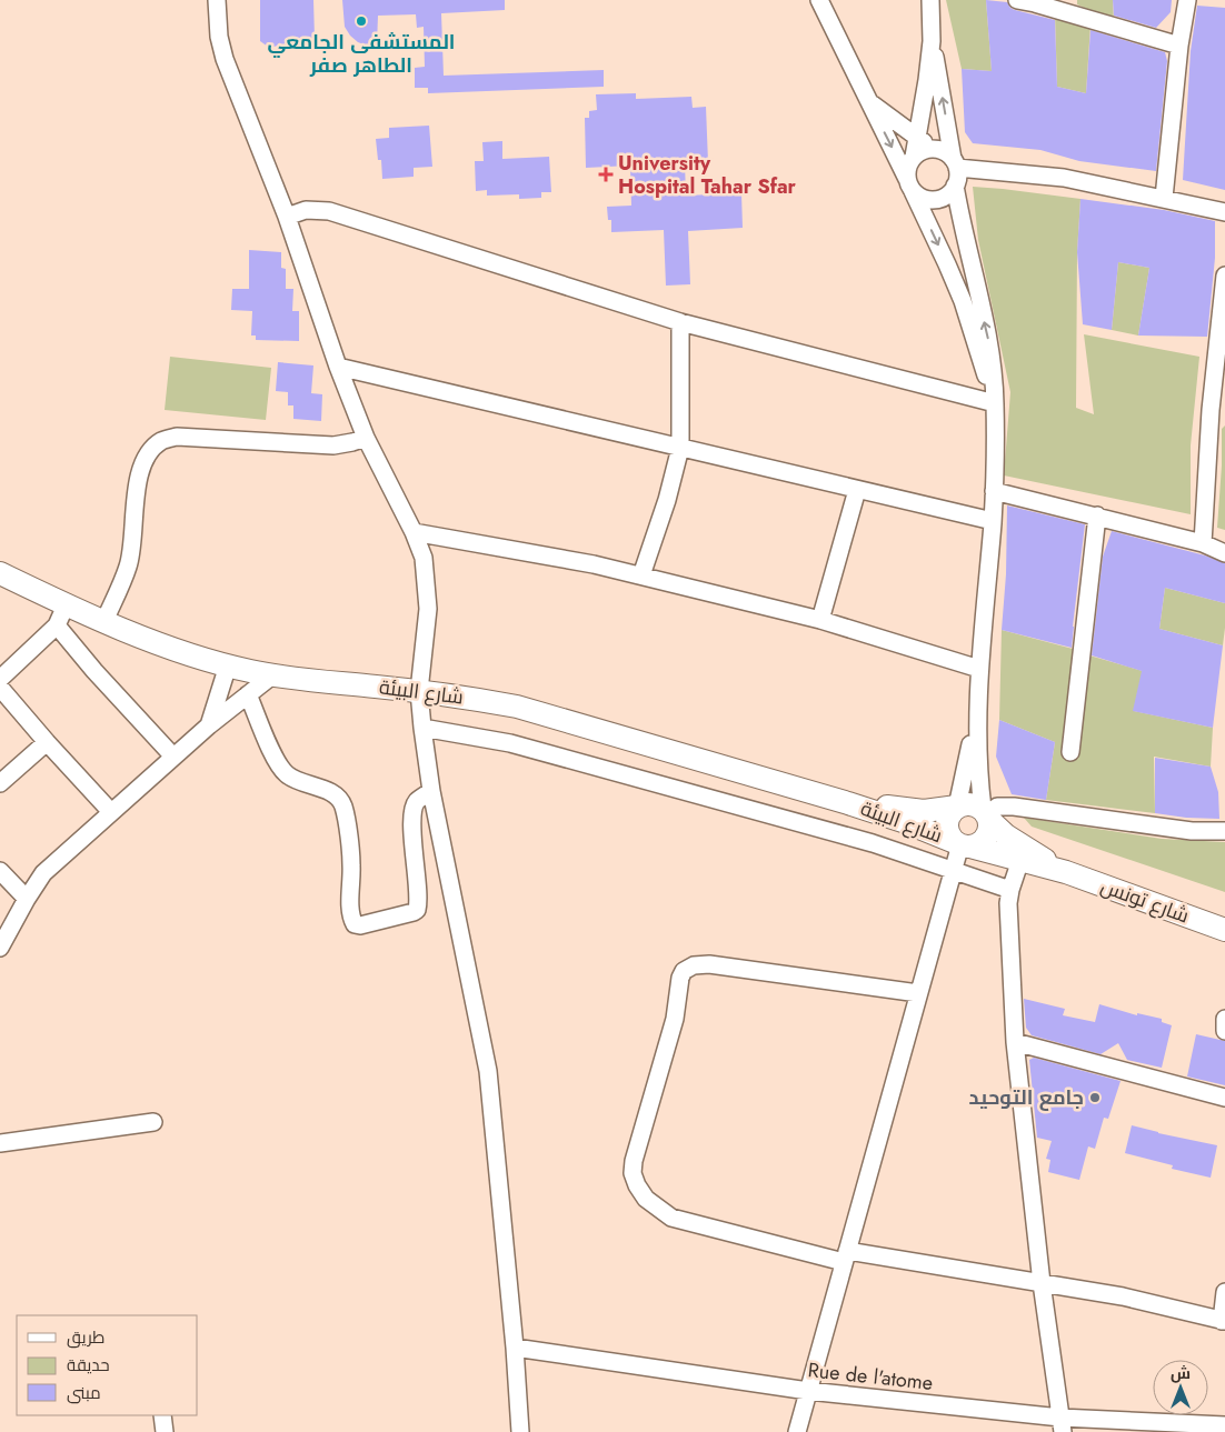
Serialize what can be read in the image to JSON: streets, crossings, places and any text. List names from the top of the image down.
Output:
{
  "streets": {
    "main road": ["شارع البيئة", "شارع تونس"],
    "street": ["Rue de l'atome"]
  },
  "crossings": [
    ["شارع البيئة", "شارع تونس"]
  ],
  "places": {
    "other": ["المستشفى الجامعي الطاهر صفر", "جامع التوحيد"],
    "health": ["University Hospital Tahar Sfar"]
  },
  "legend": ["طريق", "حديقة", "مبنى"],
  "north": "top"
}
